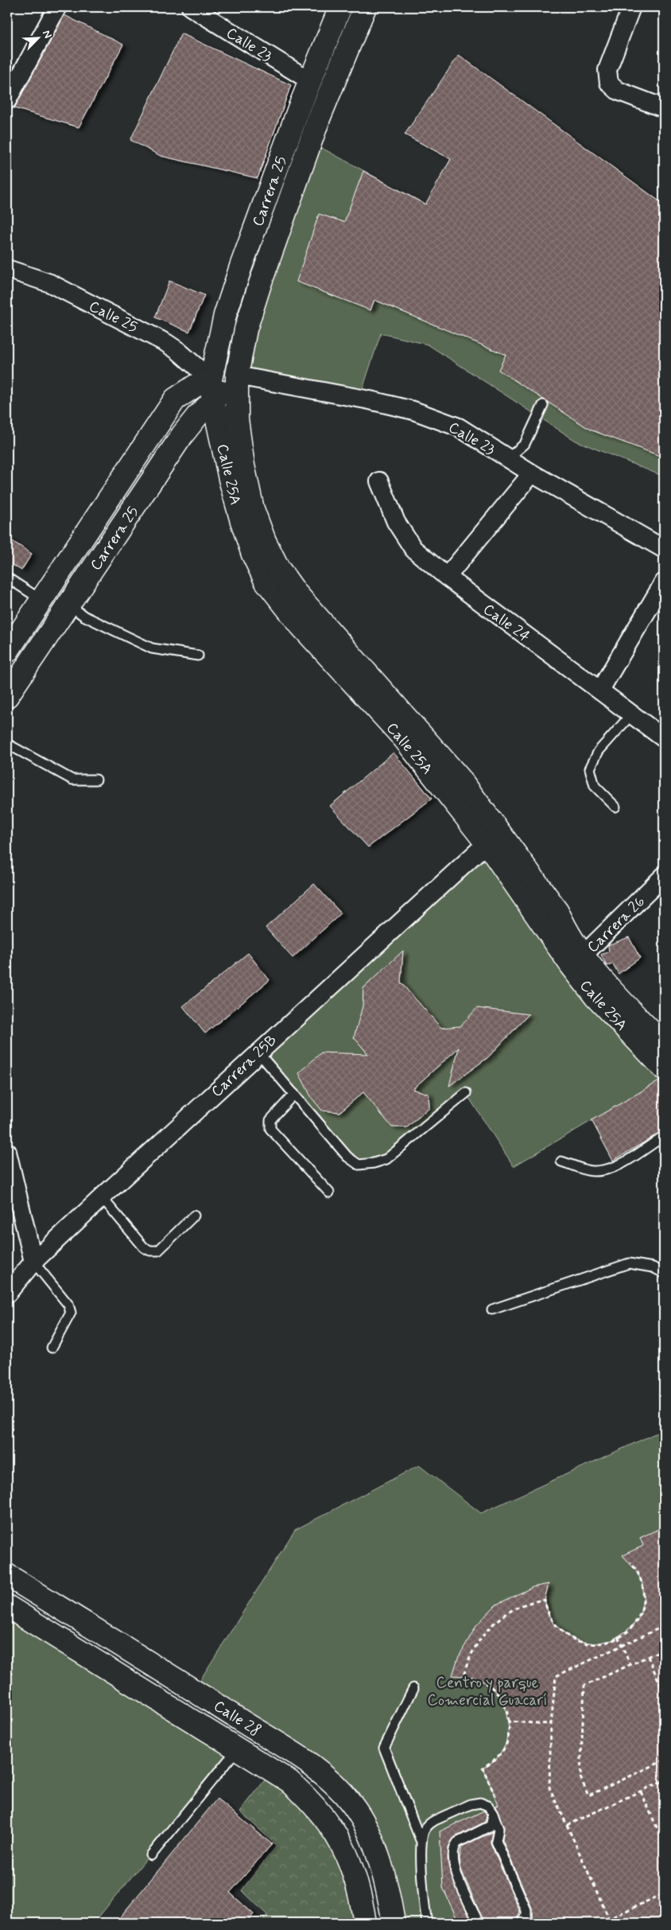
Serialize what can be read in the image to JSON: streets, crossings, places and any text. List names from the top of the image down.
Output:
{
  "streets": {
    "main road": ["Carrera 25", "Calle 25A", "Calle 28"],
    "street": [
      "Calle 23",
      "Calle 25",
      "Calle 24",
      "Carrera 26",
      "Carrera 25B"
    ]
  },
  "crossings": [
    ["Calle 23", "Carrera 25"],
    ["Calle 23", "Calle 25A"],
    ["Carrera 25", "Calle 25"],
    ["Carrera 25", "Calle 25A"],
    ["Calle 25", "Calle 25A"],
    ["Calle 25A", "Carrera 26"],
    ["Calle 25A", "Carrera 25B"]
  ],
  "parks": ["Centro y parque Comercial Guacarí"],
  "north": "top right"
}
